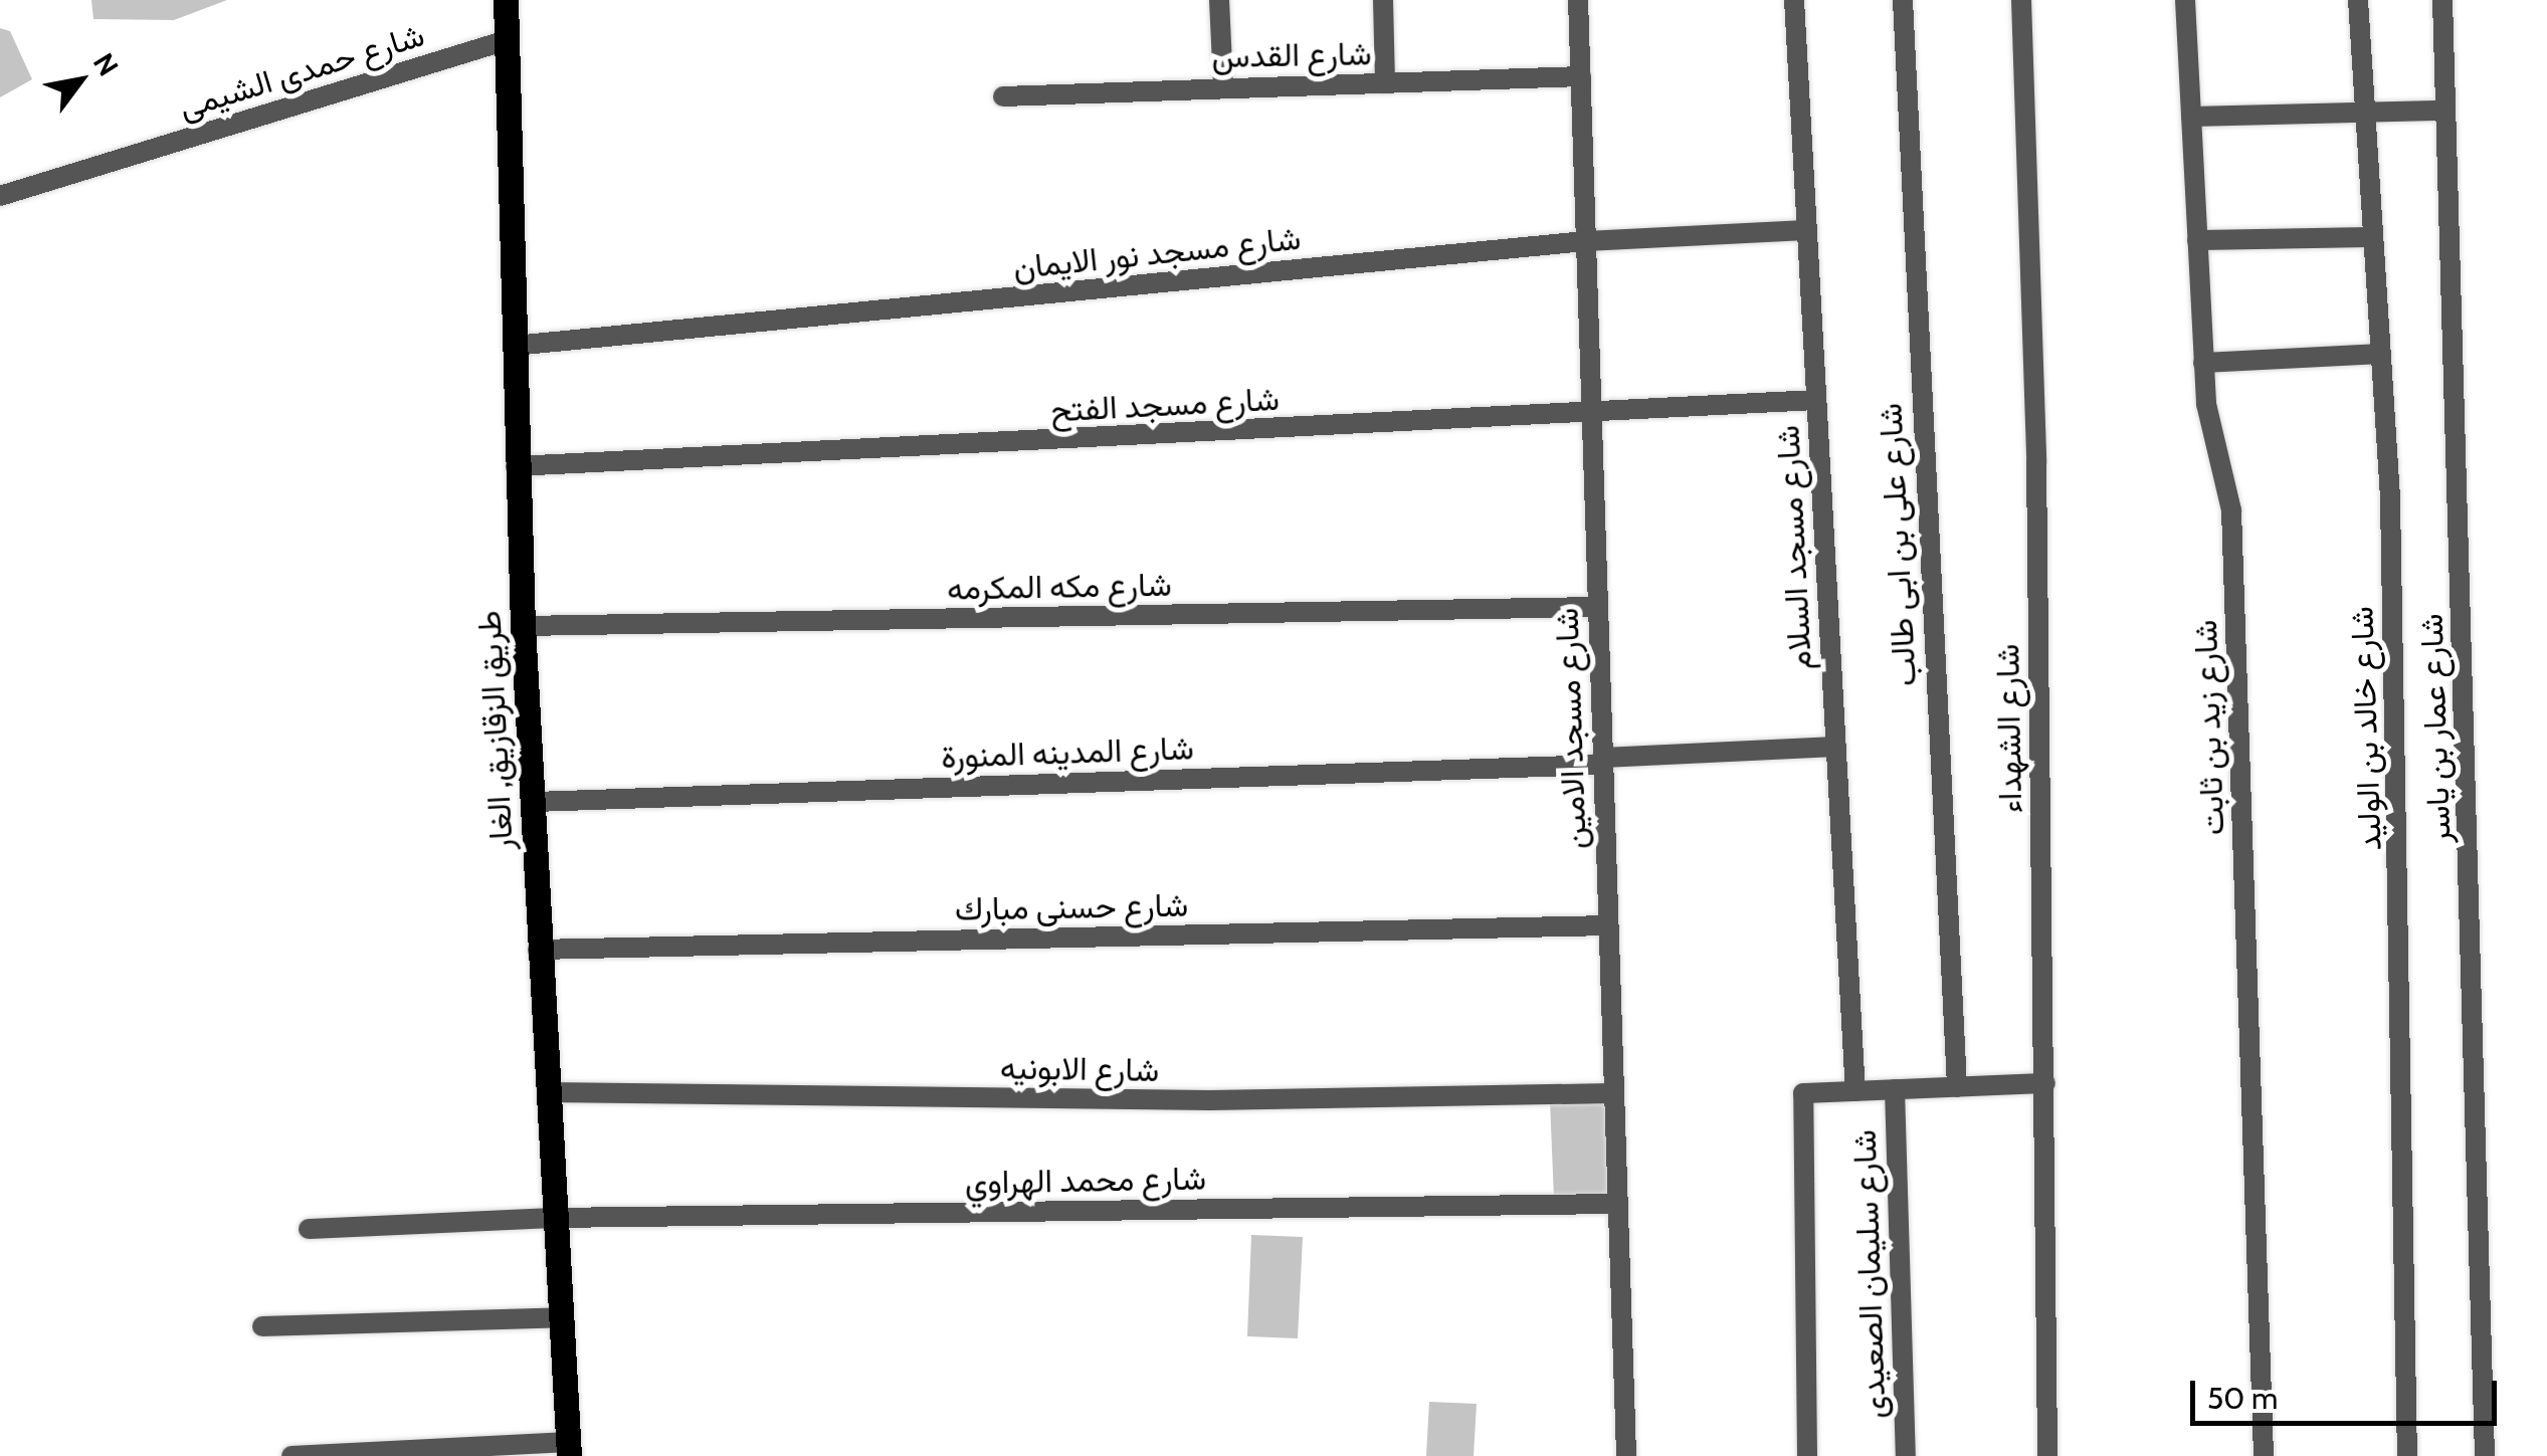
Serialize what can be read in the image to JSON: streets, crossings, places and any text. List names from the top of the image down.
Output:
{
  "streets": {
    "main road": ["طريق الزقازيق, الغار"],
    "street": [
      "شارع القدس",
      "شارع حمدى الشيمى",
      "شارع مسجد نور الايمان",
      "شارع مسجد الفتح",
      "شارع على بن ابى طالب",
      "شارع مسجد السلام",
      "شارع مكه المكرمه",
      "شارع زيد بن ثابت",
      "شارع مسجد الامين",
      "شارع الشهداء",
      "شارع خالد بن الوليد",
      "شارع عمار بن ياسر",
      "شارع المدينه المنورة",
      "شارع حسنى مبارك",
      "شارع الابونيه",
      "شارع محمد الهراوي",
      "شارع سليمان الصعيدى"
    ]
  },
  "crossings": [
    ["شارع القدس", "شارع مسجد الامين"],
    ["شارع حمدى الشيمى", "طريق الزقازيق, الغار"],
    ["شارع مسجد نور الايمان", "شارع مسجد السلام"],
    ["شارع مسجد نور الايمان", "شارع مسجد الامين"],
    ["شارع مسجد نور الايمان", "طريق الزقازيق, الغار"],
    ["شارع مسجد الفتح", "شارع مسجد السلام"],
    ["شارع مسجد الفتح", "شارع مسجد الامين"],
    ["شارع مسجد الفتح", "طريق الزقازيق, الغار"],
    ["شارع مسجد السلام", "شارع المدينه المنورة"],
    ["شارع مكه المكرمه", "شارع مسجد الامين"],
    ["شارع مكه المكرمه", "طريق الزقازيق, الغار"],
    ["شارع مسجد الامين", "شارع المدينه المنورة"],
    ["شارع مسجد الامين", "شارع حسنى مبارك"],
    ["شارع مسجد الامين", "شارع الابونيه"],
    ["شارع مسجد الامين", "شارع محمد الهراوي"],
    ["طريق الزقازيق, الغار", "شارع المدينه المنورة"],
    ["طريق الزقازيق, الغار", "شارع حسنى مبارك"],
    ["طريق الزقازيق, الغار", "شارع الابونيه"],
    ["طريق الزقازيق, الغار", "شارع محمد الهراوي"]
  ],
  "scale_bar": "50 m",
  "north": "top right"
}
